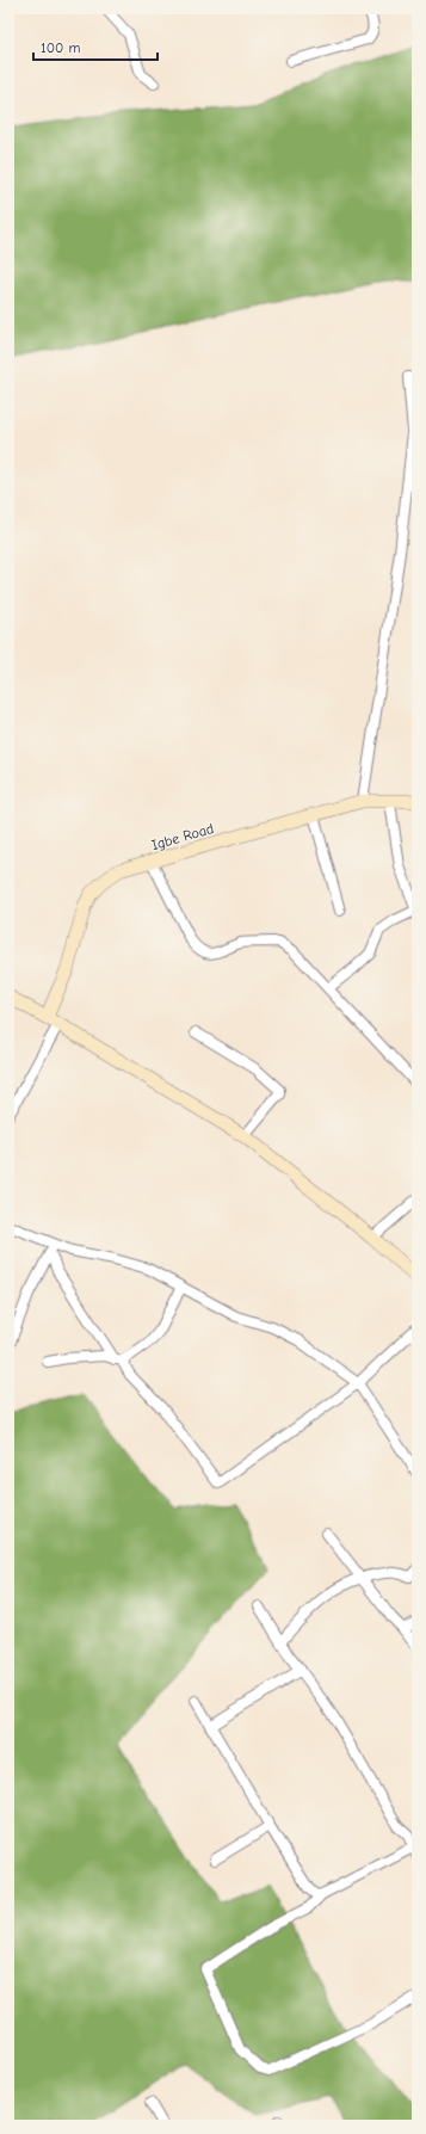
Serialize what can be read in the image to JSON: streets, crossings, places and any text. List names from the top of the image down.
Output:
{
  "streets": {
    "main road": ["Igbe Road"]
  },
  "scale_bar": "100 m"
}
